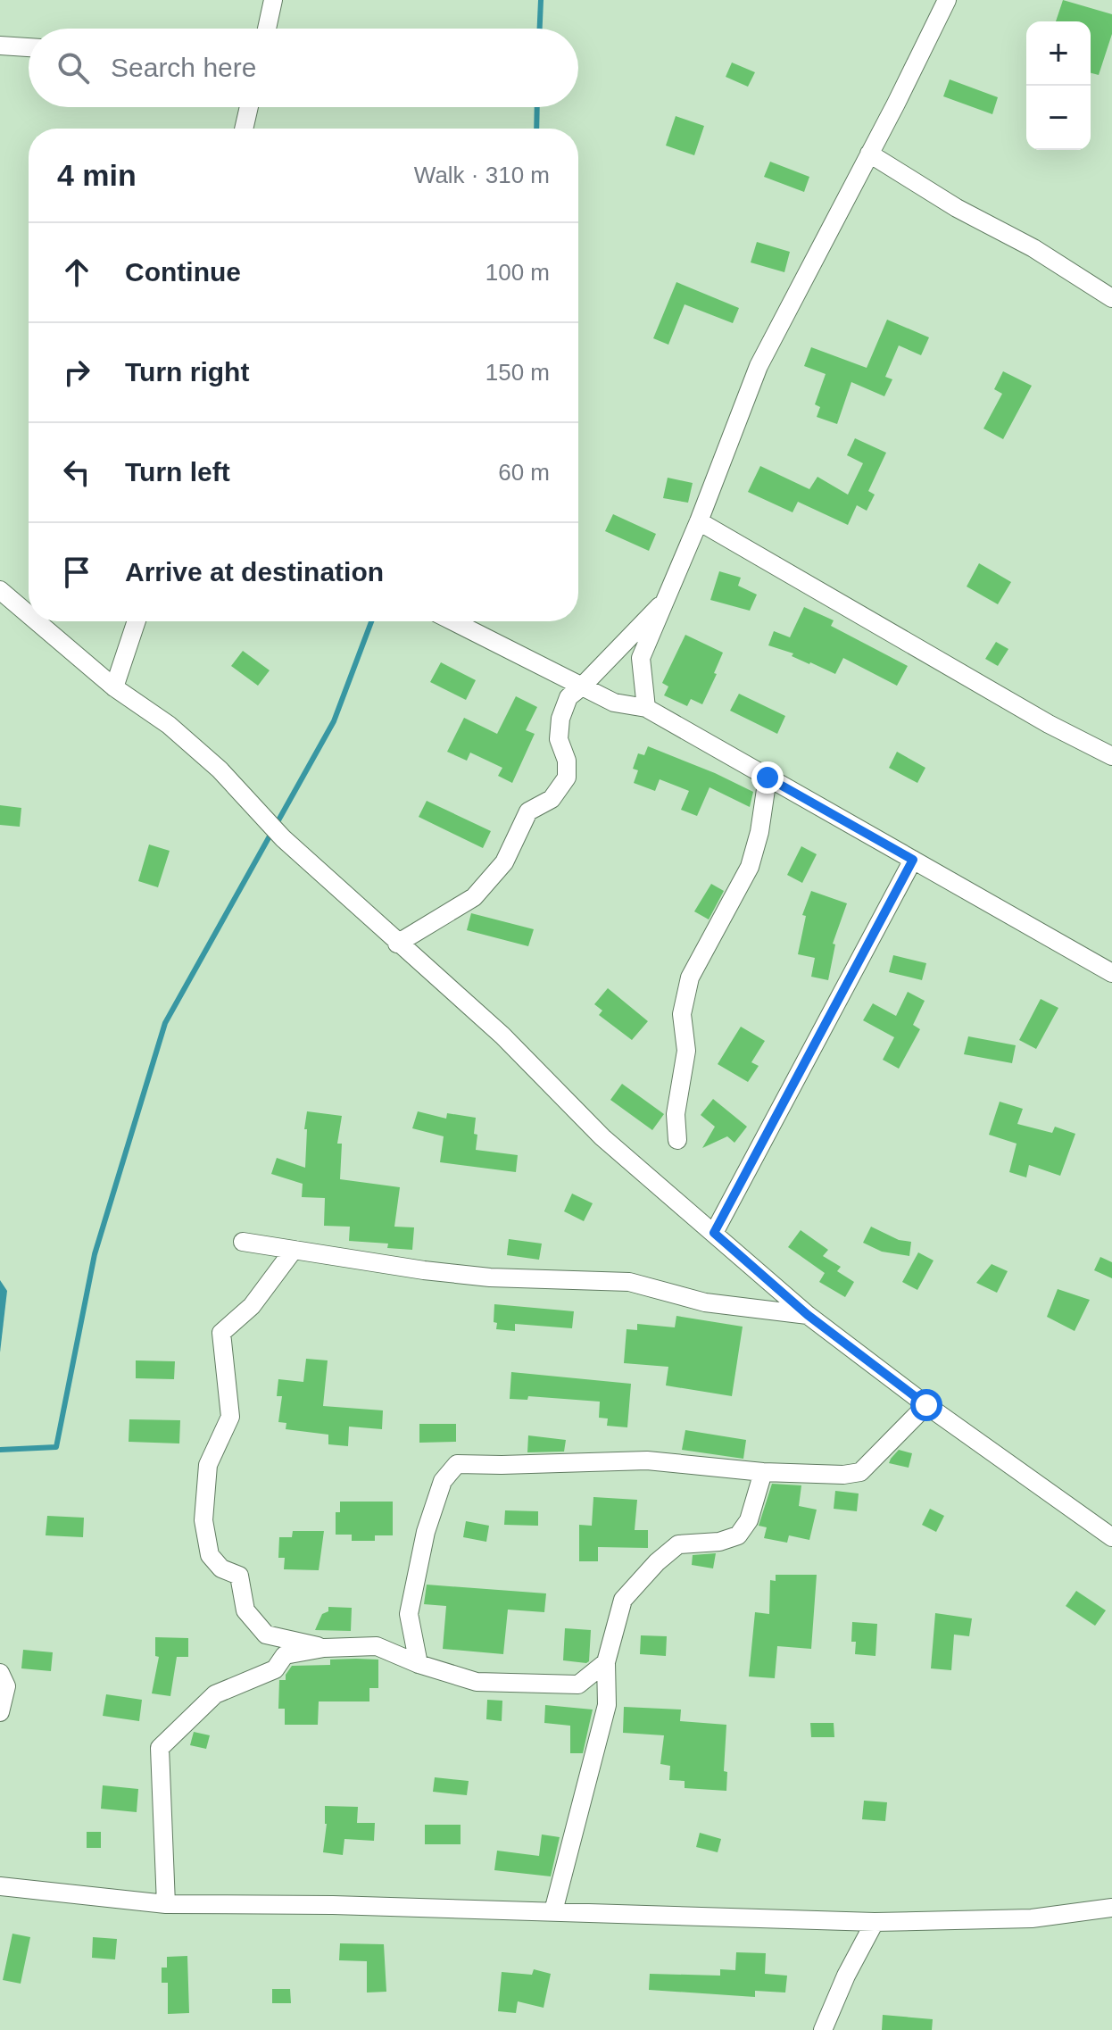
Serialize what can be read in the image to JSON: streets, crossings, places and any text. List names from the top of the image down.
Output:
{
  "page": {
    "map_buttons": ["+", "−"],
    "search": "Search here",
    "heading": ["4 min", "Walk · 310 m"],
    "list": [
      ["Continue", "100 m"],
      ["Turn right", "150 m"],
      ["Turn left", "60 m"],
      "Arrive at destination"
    ]
  }
}
